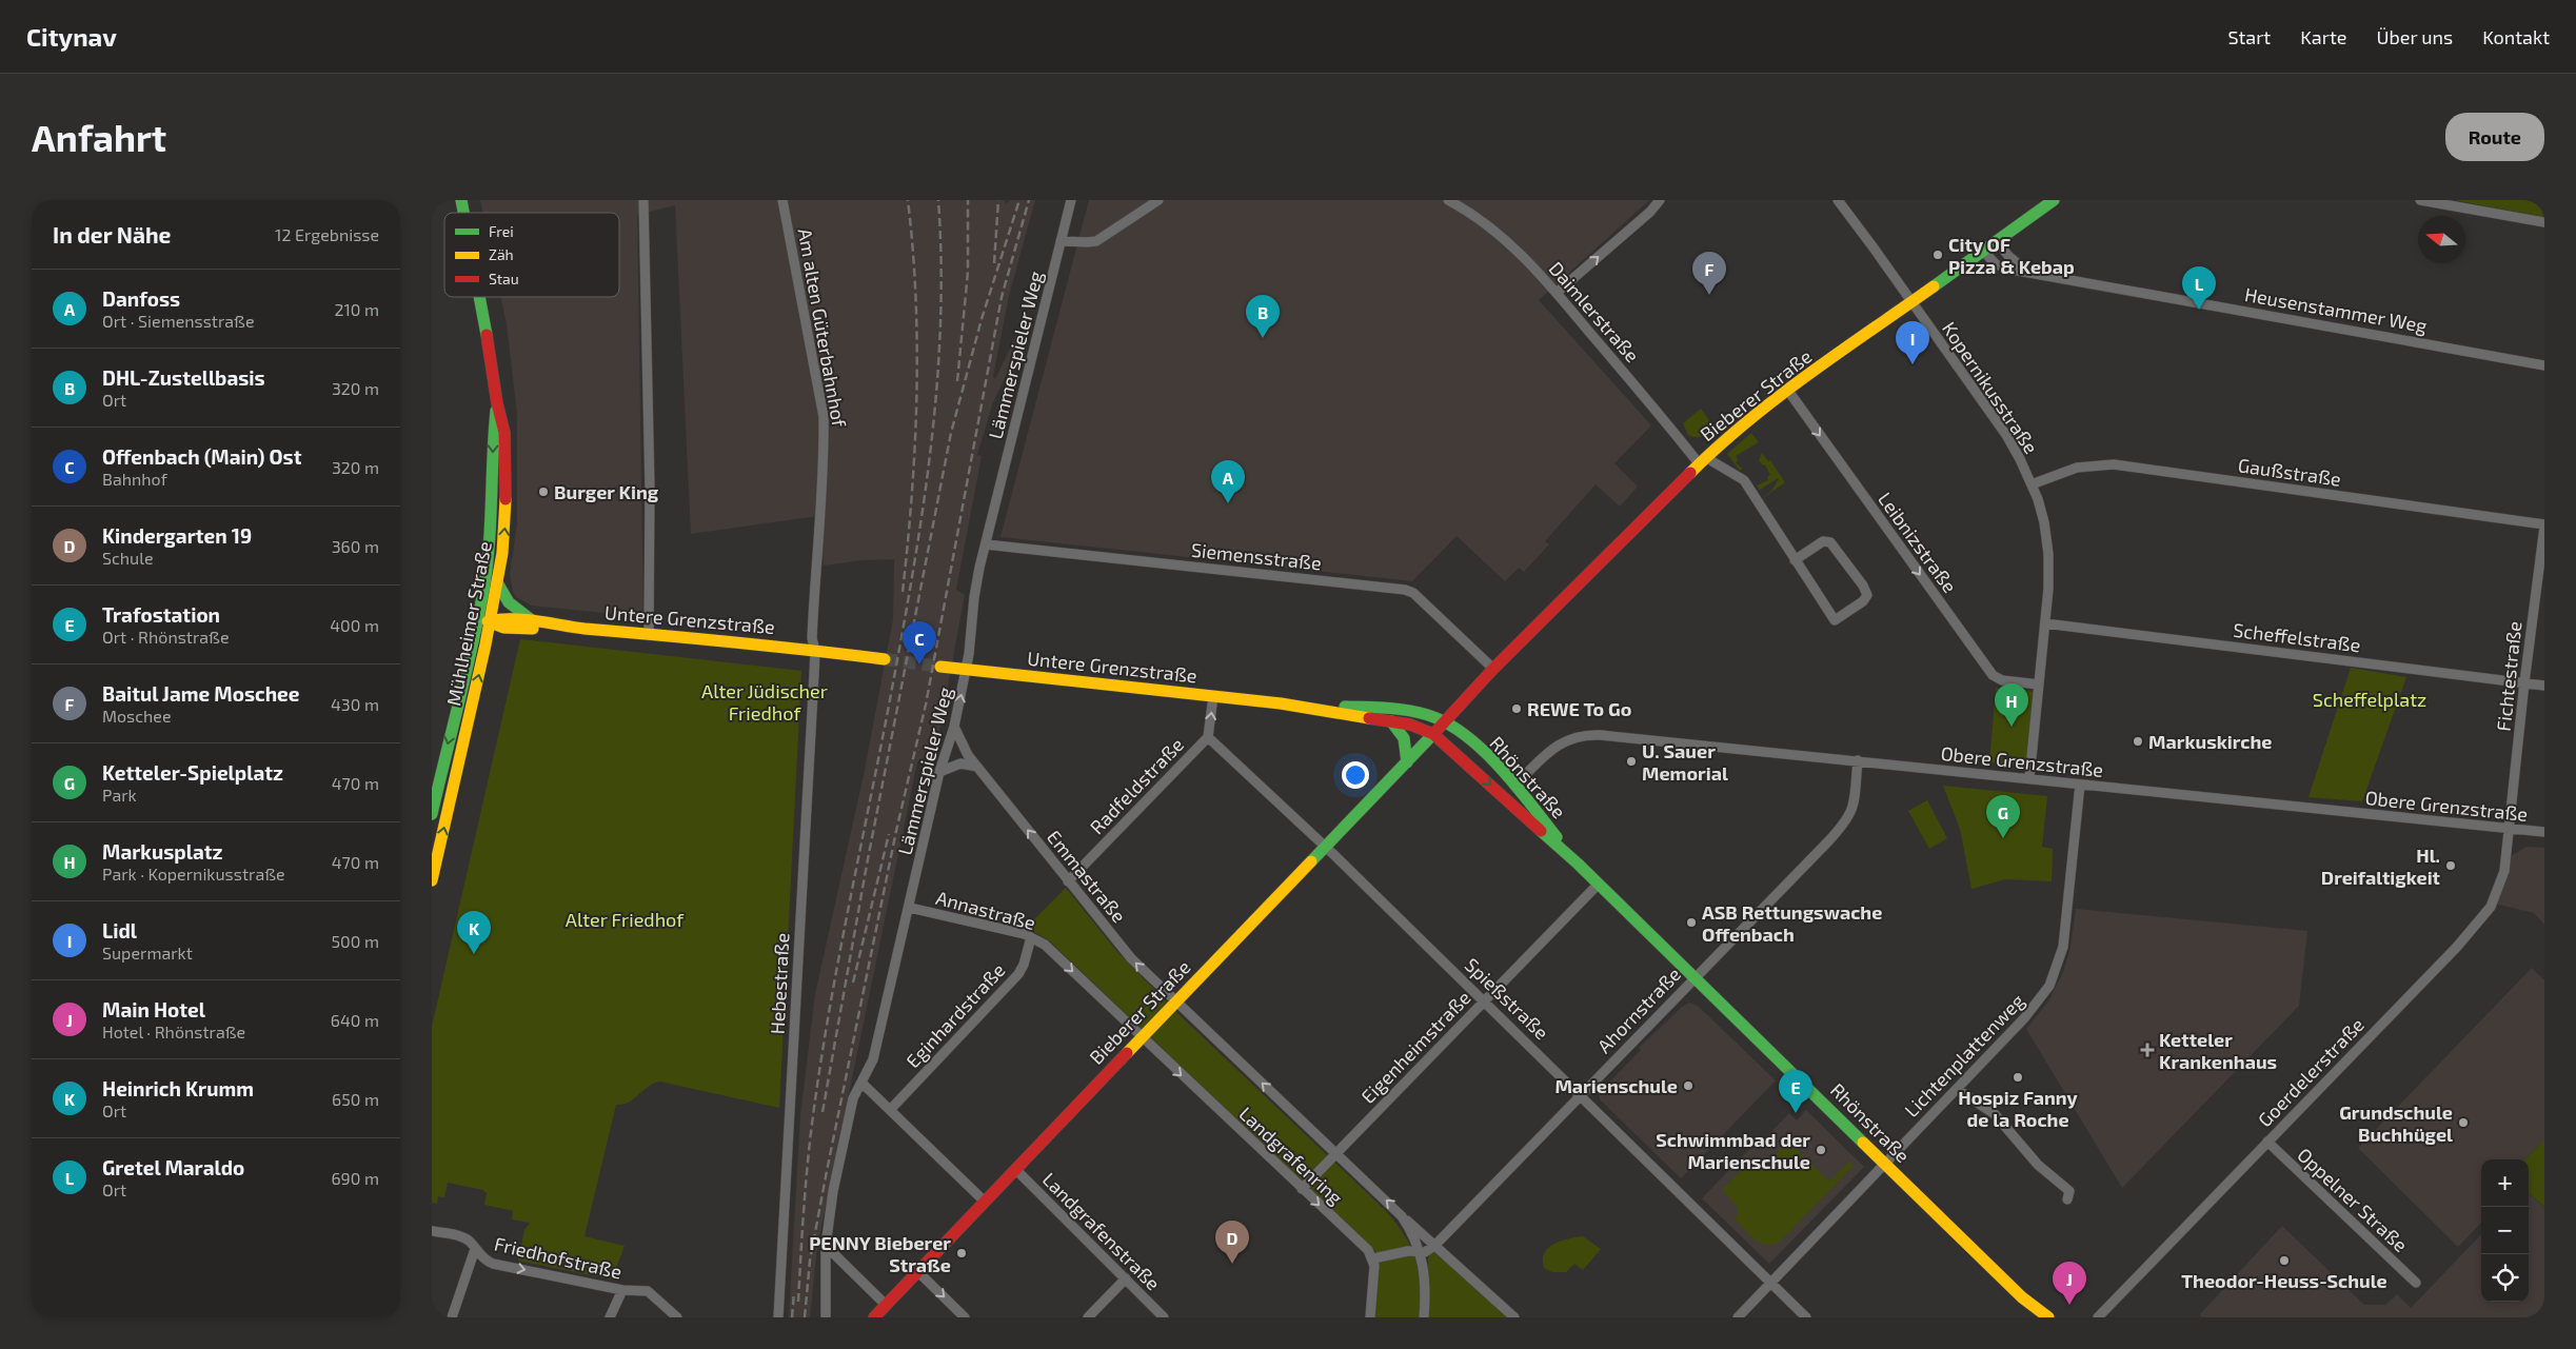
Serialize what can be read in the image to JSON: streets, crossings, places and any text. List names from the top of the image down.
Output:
{
  "streets": {
    "main road": [
      "Bieberer Straße",
      "Untere Grenzstraße",
      "Mühlheimer Straße",
      "Rhönstraße"
    ],
    "street": [
      "Heusenstammer Weg",
      "Daimlerstraße",
      "Am alten Güterbahnhof",
      "Lämmerspieler Weg",
      "Kopernikusstraße",
      "Gaußstraße",
      "Leibnizstraße",
      "Siemensstraße",
      "Scheffelstraße",
      "Fichtestraße",
      "Obere Grenzstraße",
      "Radfeldstraße",
      "Emmastraße",
      "Annastraße",
      "Hebestraße",
      "Spießstraße",
      "Ahornstraße",
      "Eginhardstraße",
      "Eigenheimstraße",
      "Lichtenplattenweg",
      "Goerdelerstraße",
      "Landgrafenring",
      "Oppelner Straße",
      "Landgrafenstraße",
      "Friedhofstraße"
    ]
  },
  "crossings": [
    ["Heusenstammer Weg", "Bieberer Straße"],
    ["Daimlerstraße", "Bieberer Straße"],
    ["Am alten Güterbahnhof", "Untere Grenzstraße"],
    ["Am alten Güterbahnhof", "Hebestraße"],
    ["Lämmerspieler Weg", "Siemensstraße"],
    ["Lämmerspieler Weg", "Untere Grenzstraße"],
    ["Lämmerspieler Weg", "Emmastraße"],
    ["Lämmerspieler Weg", "Annastraße"],
    ["Kopernikusstraße", "Bieberer Straße"],
    ["Kopernikusstraße", "Gaußstraße"],
    ["Kopernikusstraße", "Leibnizstraße"],
    ["Kopernikusstraße", "Scheffelstraße"],
    ["Kopernikusstraße", "Obere Grenzstraße"],
    ["Bieberer Straße", "Leibnizstraße"],
    ["Bieberer Straße", "Siemensstraße"],
    ["Bieberer Straße", "Untere Grenzstraße"],
    ["Bieberer Straße", "Rhönstraße"],
    ["Bieberer Straße", "Emmastraße"],
    ["Bieberer Straße", "Annastraße"],
    ["Bieberer Straße", "Spießstraße"],
    ["Bieberer Straße", "Landgrafenring"],
    ["Bieberer Straße", "Landgrafenstraße"],
    ["Gaußstraße", "Fichtestraße"],
    ["Untere Grenzstraße", "Mühlheimer Straße"],
    ["Untere Grenzstraße", "Rhönstraße"],
    ["Untere Grenzstraße", "Hebestraße"],
    ["Scheffelstraße", "Fichtestraße"],
    ["Fichtestraße", "Obere Grenzstraße"],
    ["Fichtestraße", "Goerdelerstraße"],
    ["Obere Grenzstraße", "Rhönstraße"],
    ["Obere Grenzstraße", "Ahornstraße"],
    ["Obere Grenzstraße", "Lichtenplattenweg"],
    ["Obere Grenzstraße", "Goerdelerstraße"],
    ["Rhönstraße", "Ahornstraße"],
    ["Rhönstraße", "Eigenheimstraße"],
    ["Rhönstraße", "Lichtenplattenweg"],
    ["Radfeldstraße", "Emmastraße"],
    ["Radfeldstraße", "Spießstraße"],
    ["Emmastraße", "Landgrafenring"],
    ["Annastraße", "Eginhardstraße"],
    ["Annastraße", "Landgrafenring"],
    ["Spießstraße", "Ahornstraße"],
    ["Spießstraße", "Eigenheimstraße"],
    ["Spießstraße", "Lichtenplattenweg"],
    ["Ahornstraße", "Landgrafenring"],
    ["Eigenheimstraße", "Landgrafenring"],
    ["Goerdelerstraße", "Oppelner Straße"]
  ],
  "one_way": [
    "Leibnizstraße",
    "Emmastraße",
    "Annastraße",
    "Friedhofstraße"
  ],
  "parks": ["Alter Jüdischer Friedhof", "Scheffelplatz", "Alter Friedhof"],
  "places": {
    "other": [
      "City OF Pizza & Kebap",
      "Burger King",
      "REWE To Go",
      "Markuskirche",
      "U. Sauer Memorial",
      "Hl. Dreifaltigkeit",
      "ASB Rettungswache Offenbach",
      "Hospiz Fanny de la Roche",
      "Marienschule",
      "Grundschule Buchhügel",
      "Schwimmbad der Marienschule",
      "PENNY Bieberer Straße",
      "Theodor-Heuss-Schule"
    ],
    "health": ["Ketteler Krankenhaus"]
  },
  "legend": ["Frei", "Zäh", "Stau"],
  "north": "left",
  "page": {
    "header": "Citynav",
    "nav": [
      "Start",
      "Karte",
      "Über uns",
      "Kontakt"
    ],
    "buttons": "Route",
    "title": "Anfahrt",
    "heading": ["In der Nähe", "12 Ergebnisse"],
    "pins": [
      "F",
      "L",
      "B",
      "I",
      "A",
      "C",
      "H",
      "G",
      "K",
      "E",
      "D",
      "J"
    ],
    "list": [
      {
        "mark": "A",
        "name": "Danfoss",
        "note": "Ort · Siemensstraße",
        "value": "210 m"
      },
      {
        "mark": "B",
        "name": "DHL-Zustellbasis",
        "note": "Ort",
        "value": "320 m"
      },
      {
        "mark": "C",
        "name": "Offenbach (Main) Ost",
        "note": "Bahnhof",
        "value": "320 m"
      },
      {
        "mark": "D",
        "name": "Kindergarten 19",
        "note": "Schule",
        "value": "360 m"
      },
      {
        "mark": "E",
        "name": "Trafostation",
        "note": "Ort · Rhönstraße",
        "value": "400 m"
      },
      {
        "mark": "F",
        "name": "Baitul Jame Moschee",
        "note": "Moschee",
        "value": "430 m"
      },
      {
        "mark": "G",
        "name": "Ketteler-Spielplatz",
        "note": "Park",
        "value": "470 m"
      },
      {
        "mark": "H",
        "name": "Markusplatz",
        "note": "Park · Kopernikusstraße",
        "value": "470 m"
      },
      {
        "mark": "I",
        "name": "Lidl",
        "note": "Supermarkt",
        "value": "500 m"
      },
      {
        "mark": "J",
        "name": "Main Hotel",
        "note": "Hotel · Rhönstraße",
        "value": "640 m"
      },
      {
        "mark": "K",
        "name": "Heinrich Krumm",
        "note": "Ort",
        "value": "650 m"
      },
      {
        "mark": "L",
        "name": "Gretel Maraldo",
        "note": "Ort",
        "value": "690 m"
      }
    ],
    "map_buttons": ["+", "−"]
  }
}
